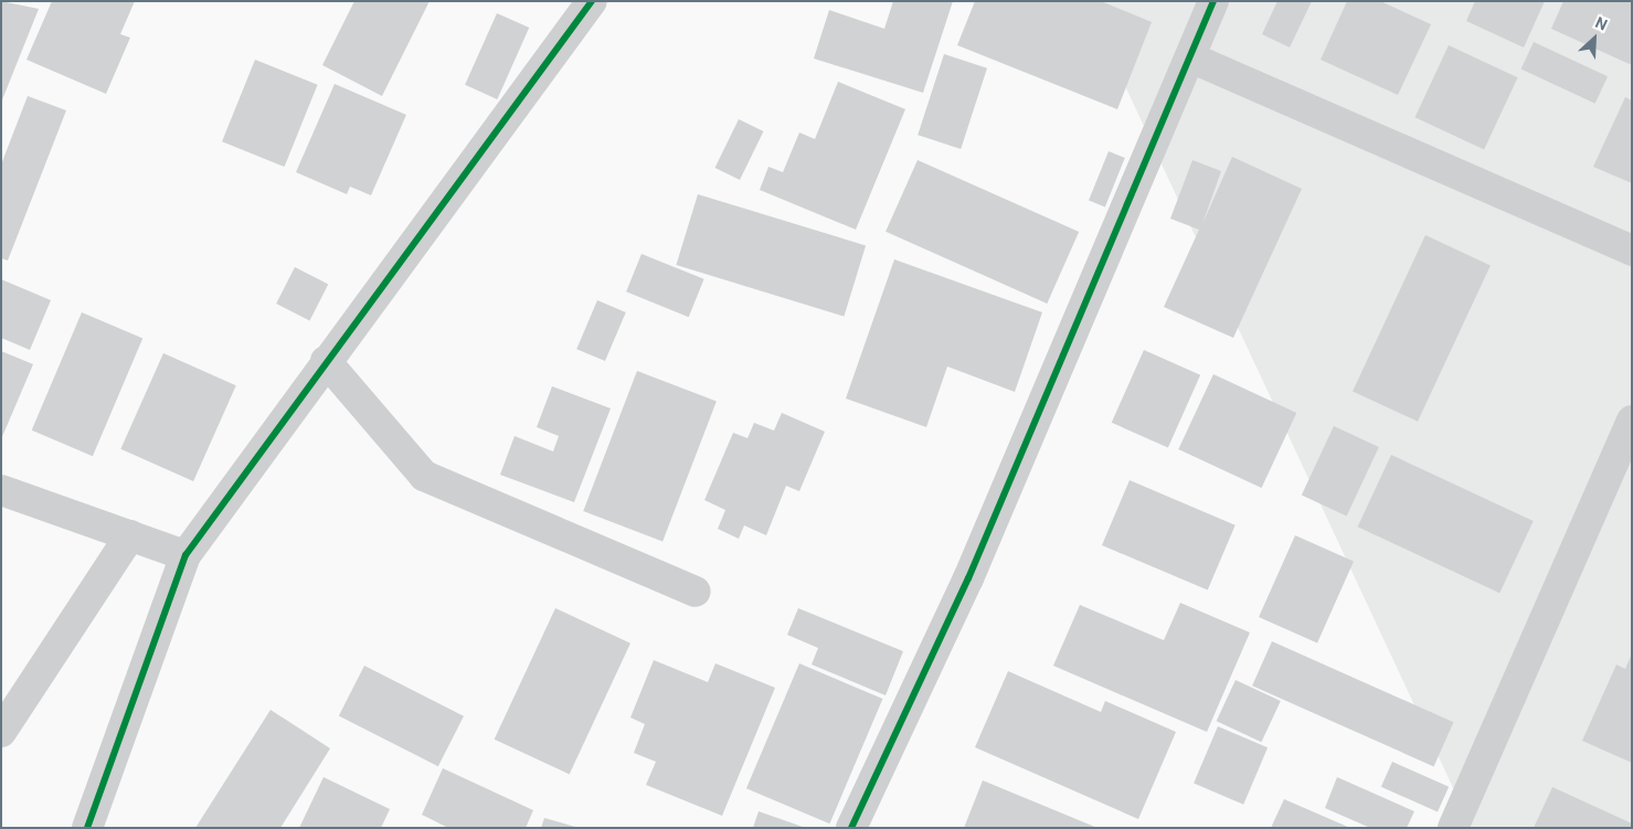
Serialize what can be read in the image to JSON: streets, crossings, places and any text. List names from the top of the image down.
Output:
{
  "north": "top right"
}
